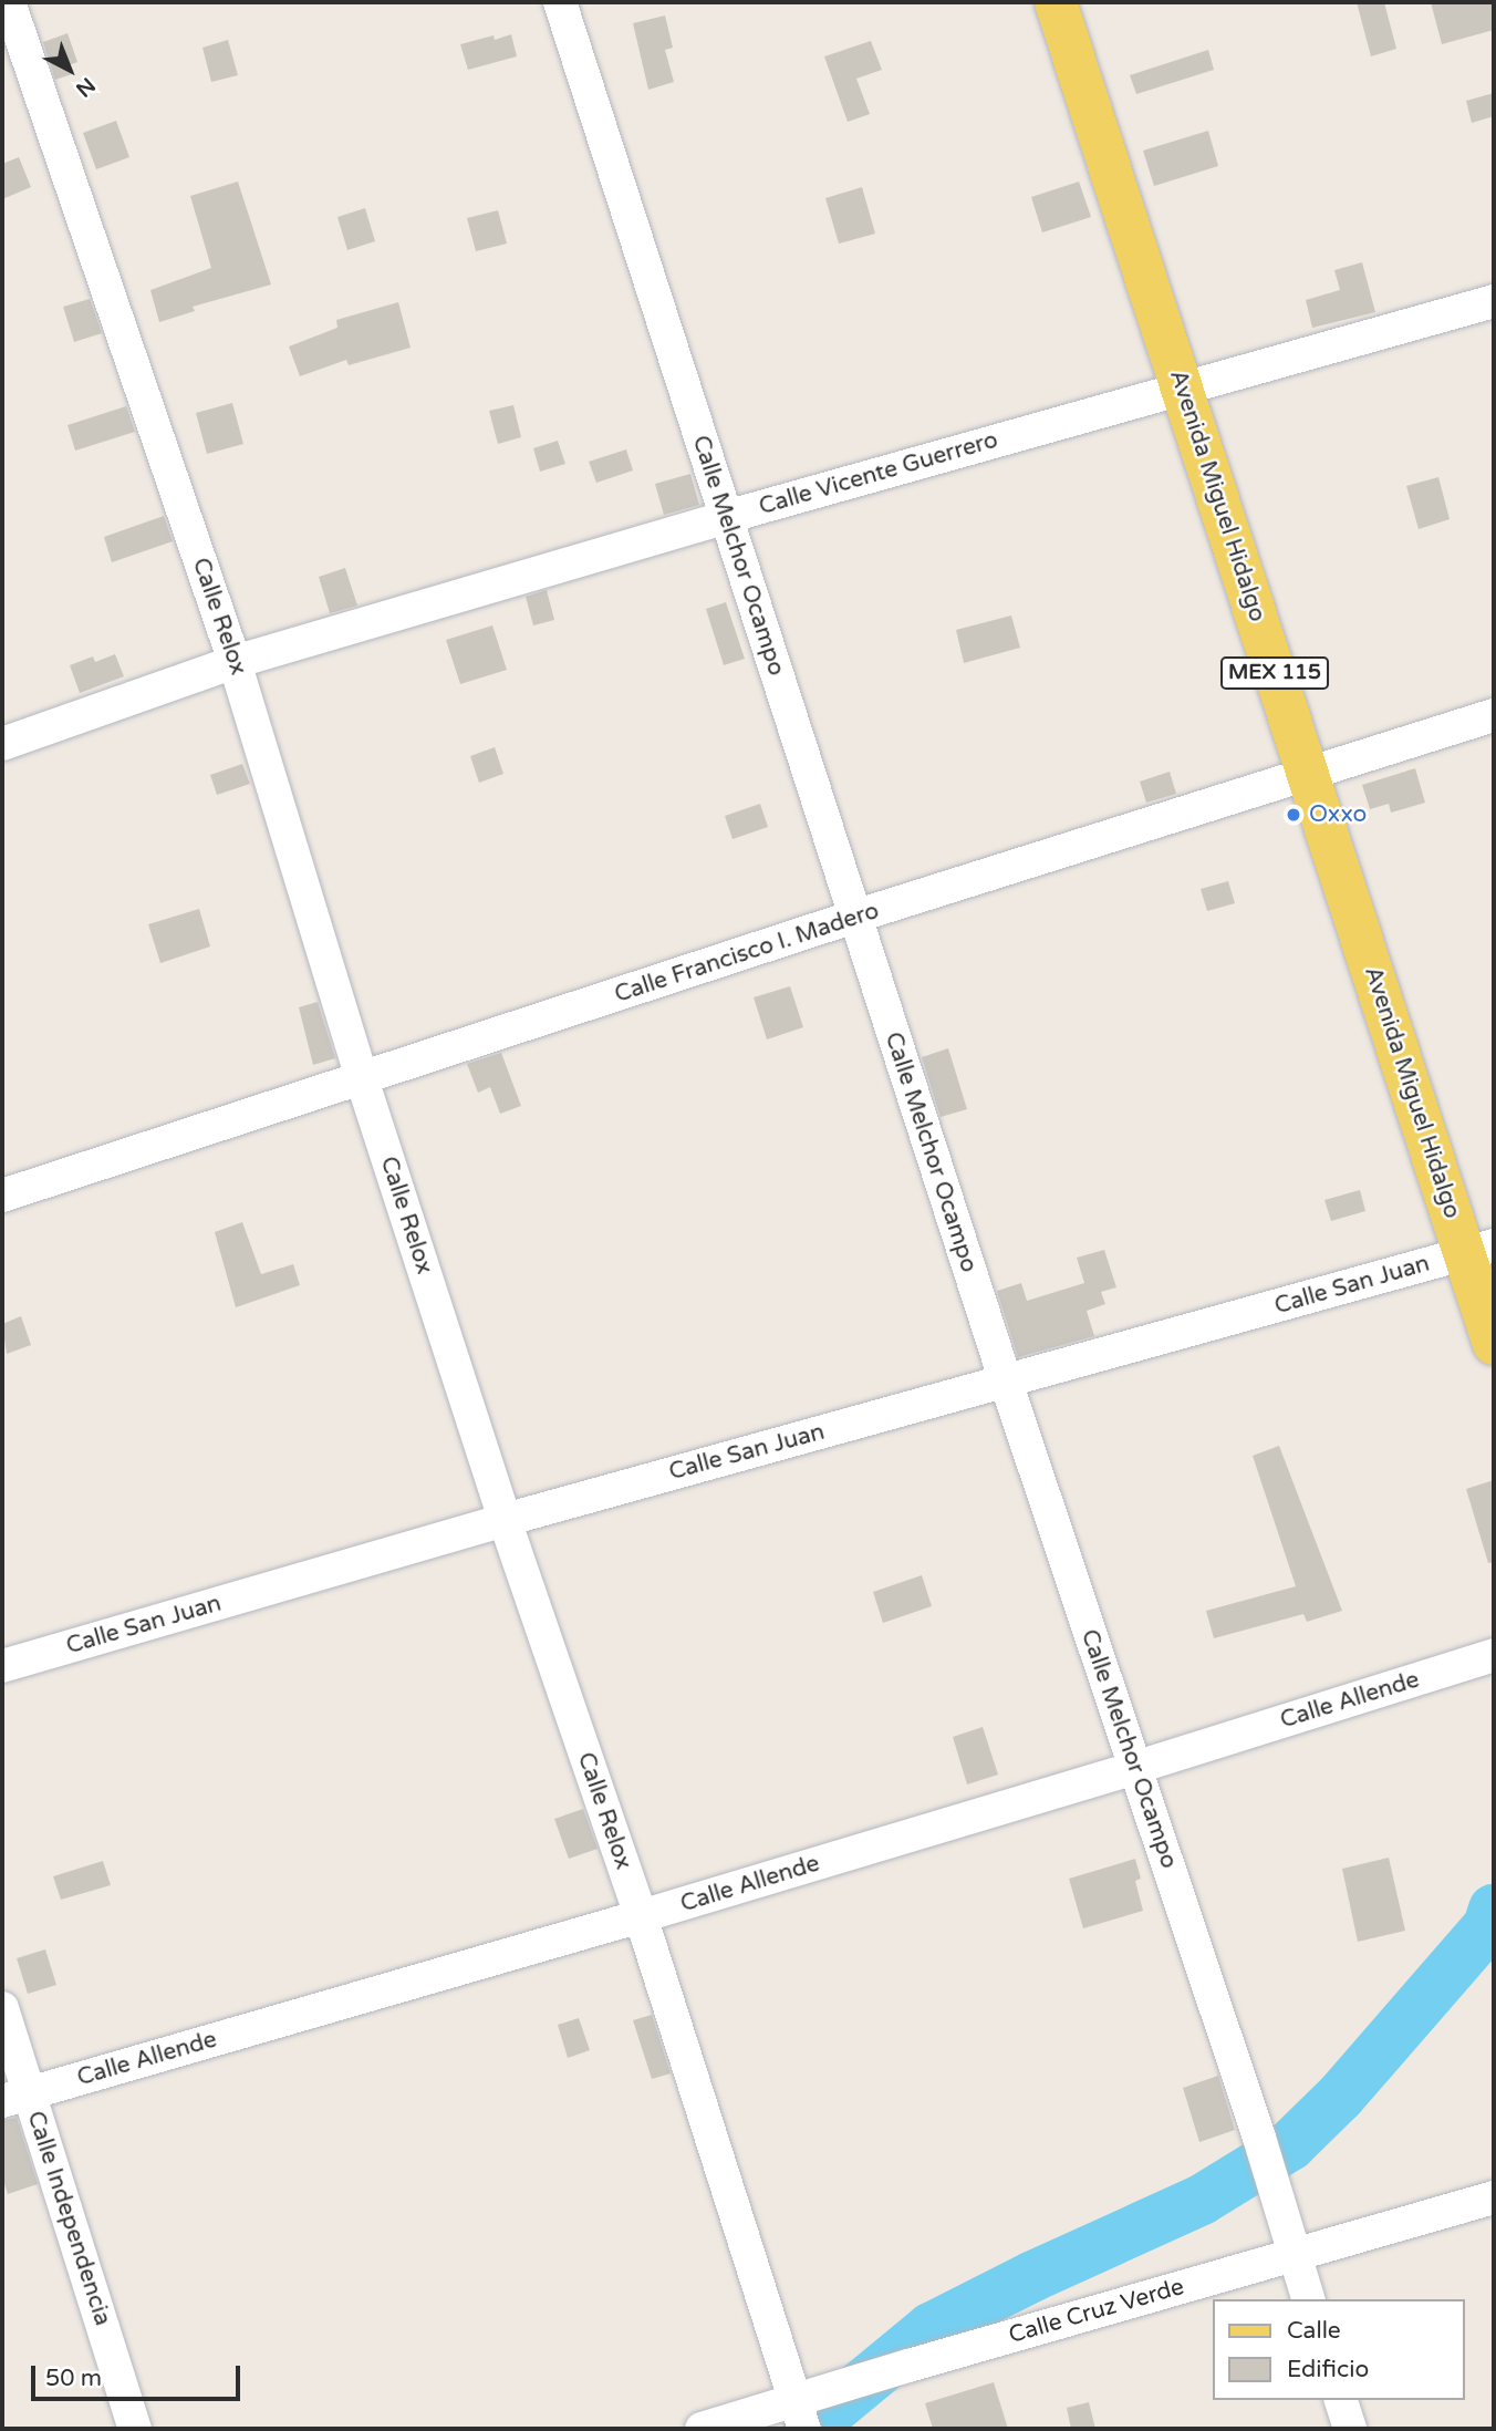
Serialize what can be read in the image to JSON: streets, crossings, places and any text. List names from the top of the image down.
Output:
{
  "streets": {
    "main road": ["Avenida Miguel Hidalgo", "MEX 115"],
    "street": [
      "Calle Vicente Guerrero",
      "Calle Melchor Ocampo",
      "Calle Relox",
      "Calle Francisco I. Madero",
      "Calle San Juan",
      "Calle Allende",
      "Calle Independencia",
      "Calle Cruz Verde"
    ]
  },
  "crossings": [
    ["Calle Vicente Guerrero", "Avenida Miguel Hidalgo"],
    ["Calle Vicente Guerrero", "Calle Melchor Ocampo"],
    ["Calle Vicente Guerrero", "Calle Relox"],
    ["Avenida Miguel Hidalgo", "Calle Francisco I. Madero"],
    ["Avenida Miguel Hidalgo", "Calle San Juan"],
    ["Calle Melchor Ocampo", "Calle Francisco I. Madero"],
    ["Calle Melchor Ocampo", "Calle San Juan"],
    ["Calle Melchor Ocampo", "Calle Allende"],
    ["Calle Melchor Ocampo", "Calle Cruz Verde"],
    ["Calle Relox", "Calle Francisco I. Madero"],
    ["Calle Relox", "Calle San Juan"],
    ["Calle Relox", "Calle Allende"],
    ["Calle Relox", "Calle Cruz Verde"],
    ["Calle Allende", "Calle Independencia"]
  ],
  "places": ["Oxxo"],
  "legend": ["Calle", "Edificio"],
  "scale_bar": "50 m",
  "north": "bottom right"
}
